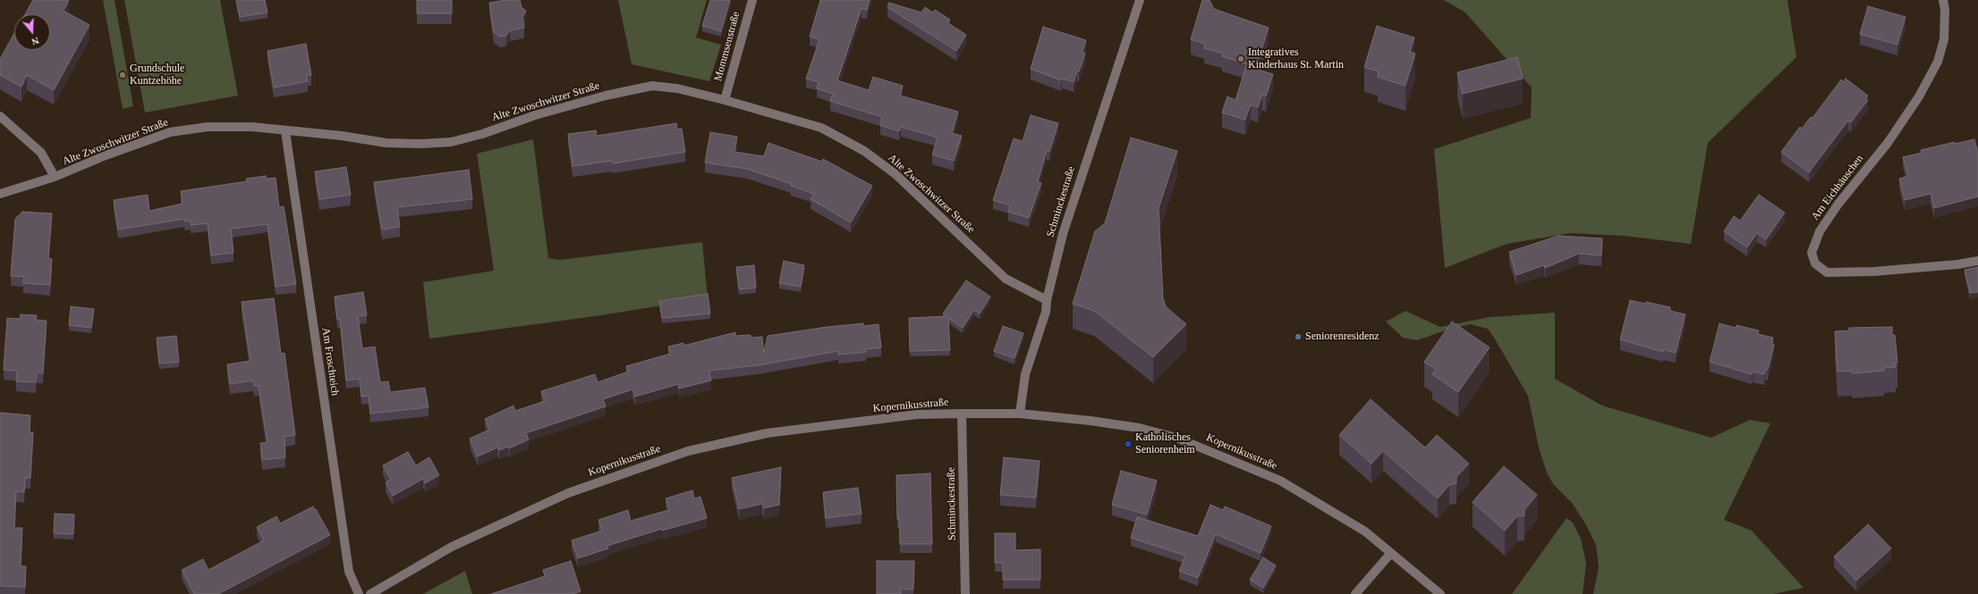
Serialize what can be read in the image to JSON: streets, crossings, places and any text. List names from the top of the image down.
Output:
{
  "streets": {
    "street": [
      "Mommsenstraße",
      "Alte Zwoschwitzer Straße",
      "Am Eichhäuschen",
      "Schminckestraße",
      "Am Froschteich",
      "Kopernikusstraße"
    ]
  },
  "crossings": [
    ["Mommsenstraße", "Alte Zwoschwitzer Straße"],
    ["Alte Zwoschwitzer Straße", "Schminckestraße"],
    ["Alte Zwoschwitzer Straße", "Am Froschteich"],
    ["Schminckestraße", "Kopernikusstraße"]
  ],
  "places": [
    "Integratives Kinderhaus St. Martin",
    "Grundschule Kuntzehöhe",
    "Seniorenresidenz",
    "Katholisches Seniorenheim"
  ],
  "north": "bottom"
}
